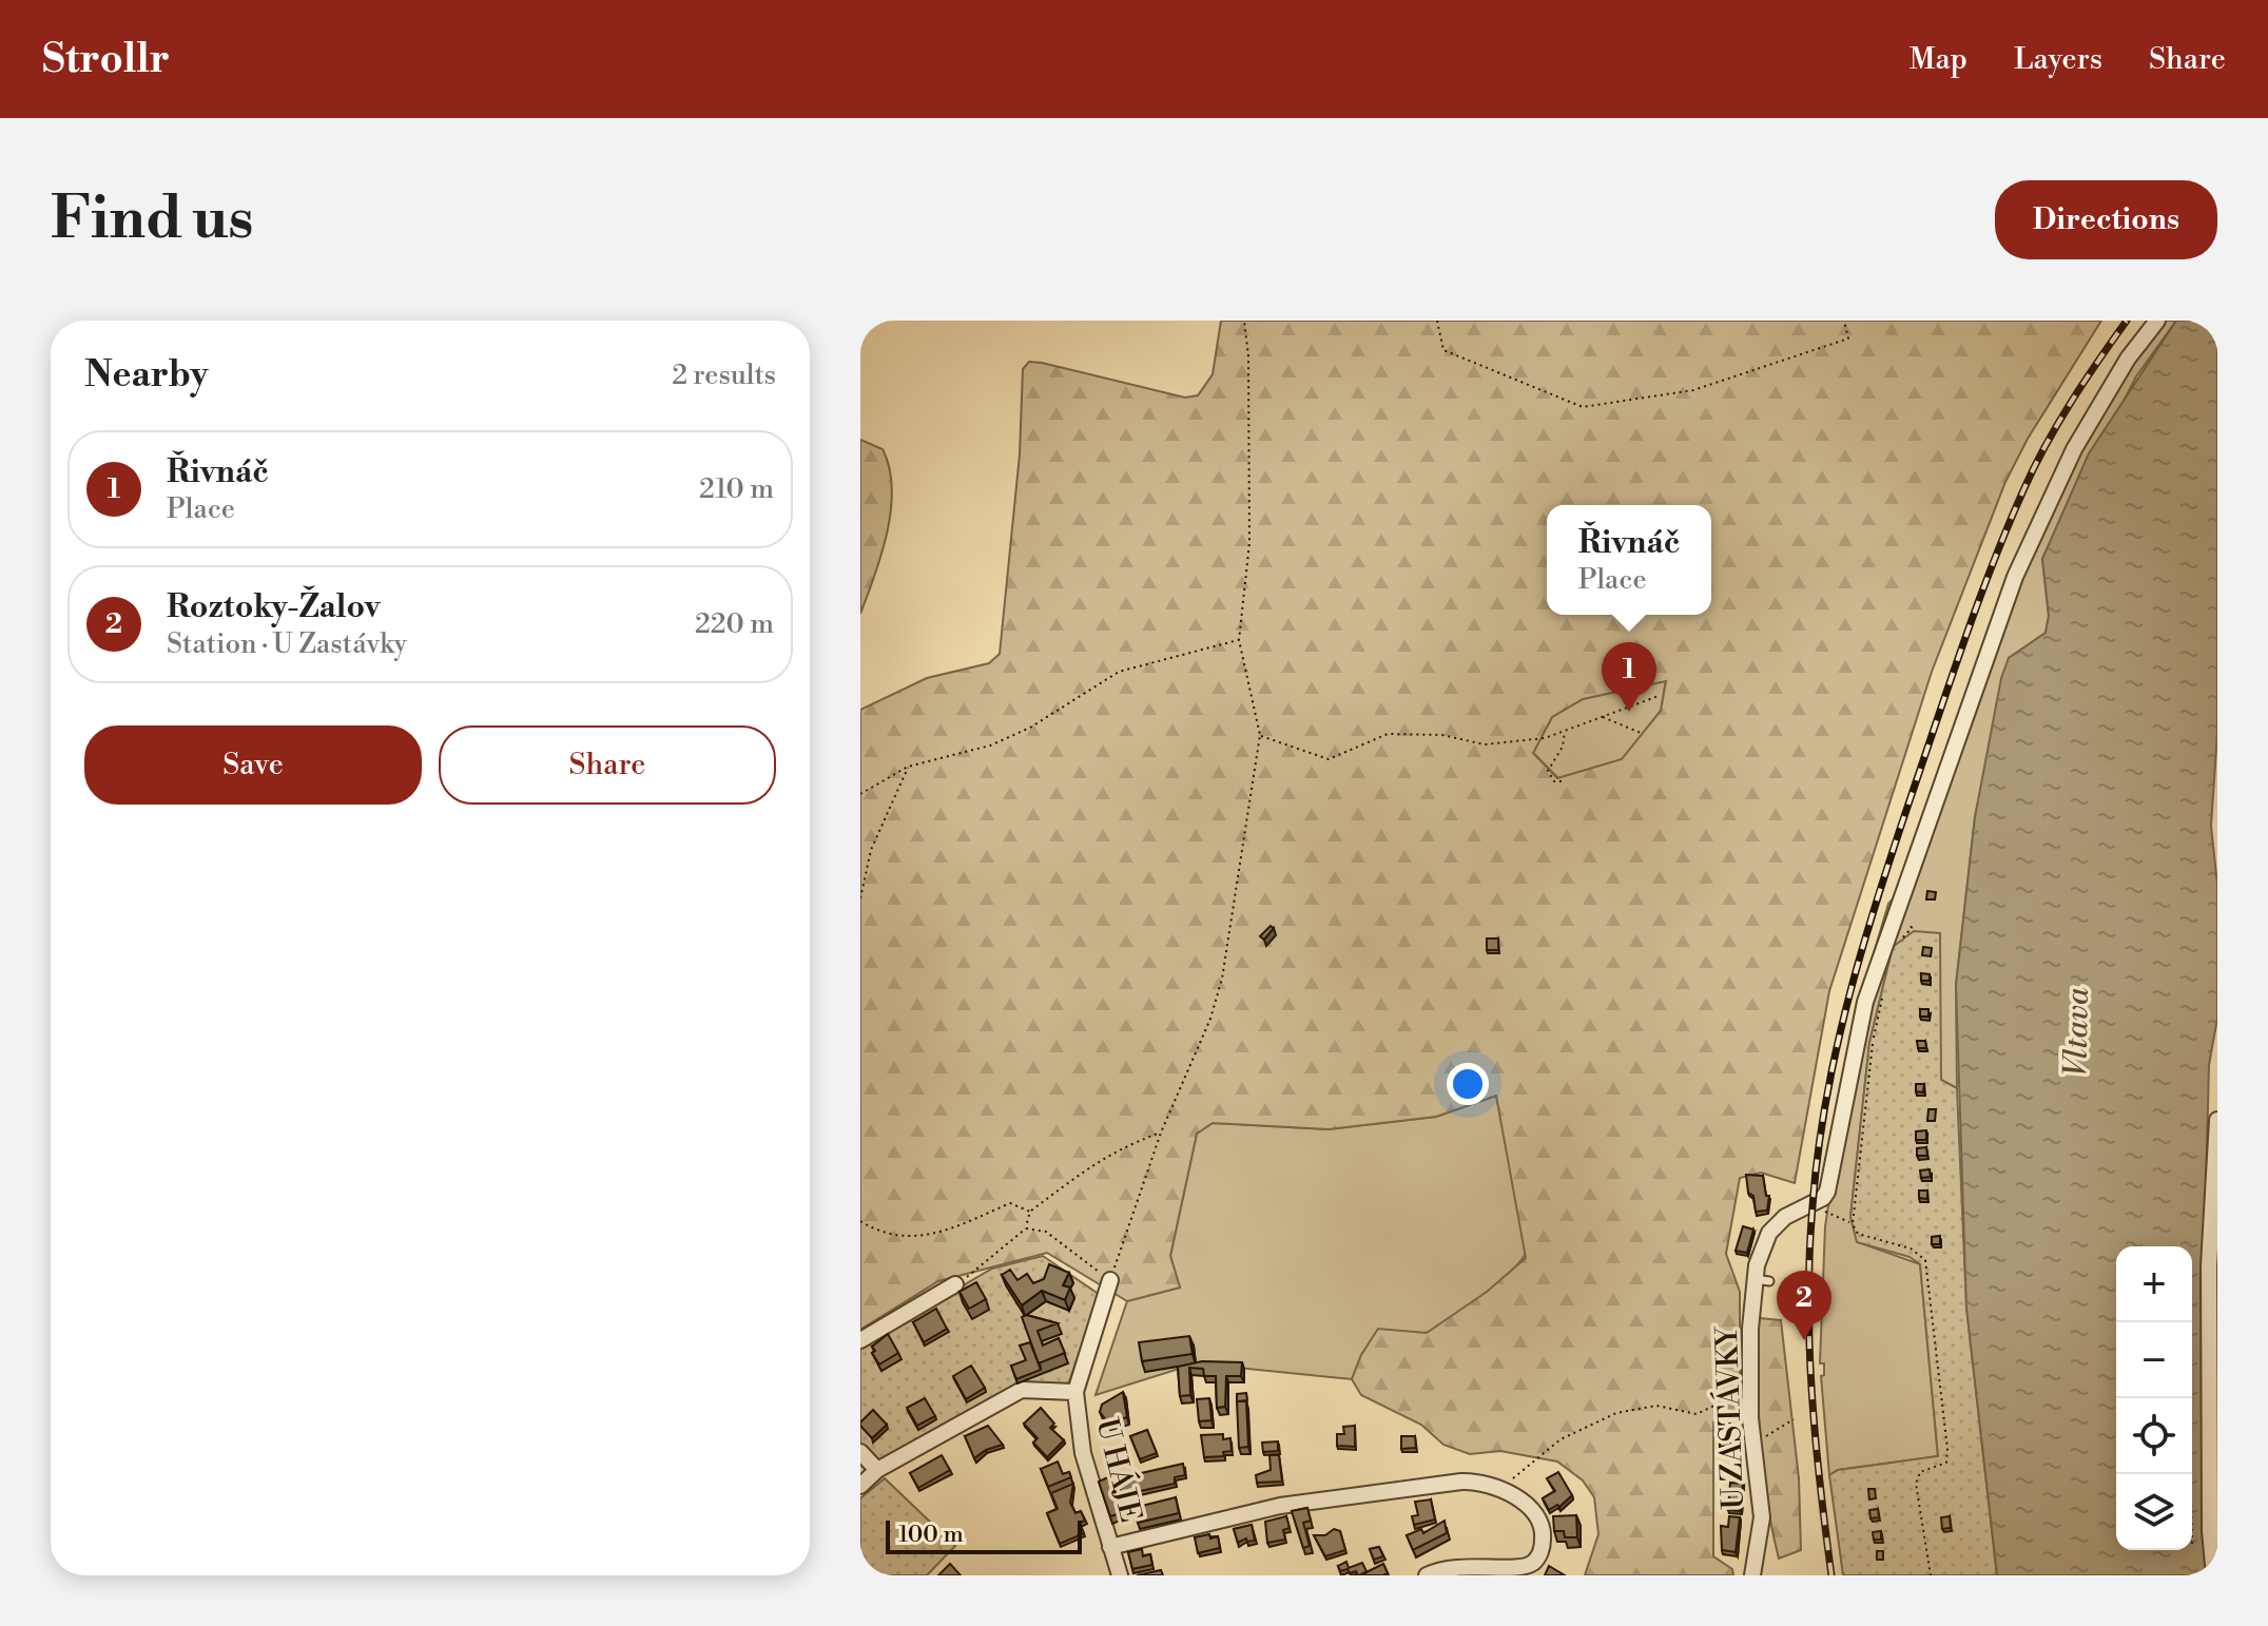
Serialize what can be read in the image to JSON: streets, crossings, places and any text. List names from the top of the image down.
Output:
{
  "streets": {
    "street": ["U ZASTÁVKY", "U HÁJE"]
  },
  "water": ["Vltava"],
  "scale_bar": "100 m",
  "page": {
    "header": "Strollr",
    "nav": ["Map", "Layers", "Share"],
    "buttons": [
      "Directions",
      ["Save", "Share"]
    ],
    "title": "Find us",
    "heading": ["Nearby", "2 results"],
    "list": [
      {
        "mark": "1",
        "name": "Řivnáč",
        "note": "Place",
        "value": "210 m"
      },
      {
        "mark": "2",
        "name": "Roztoky-Žalov",
        "note": "Station · U Zastávky",
        "value": "220 m"
      }
    ],
    "popup": ["Řivnáč", "Place"],
    "pins": ["1", "2"],
    "map_buttons": ["+", "−"],
    "scale": "100 m"
  }
}
